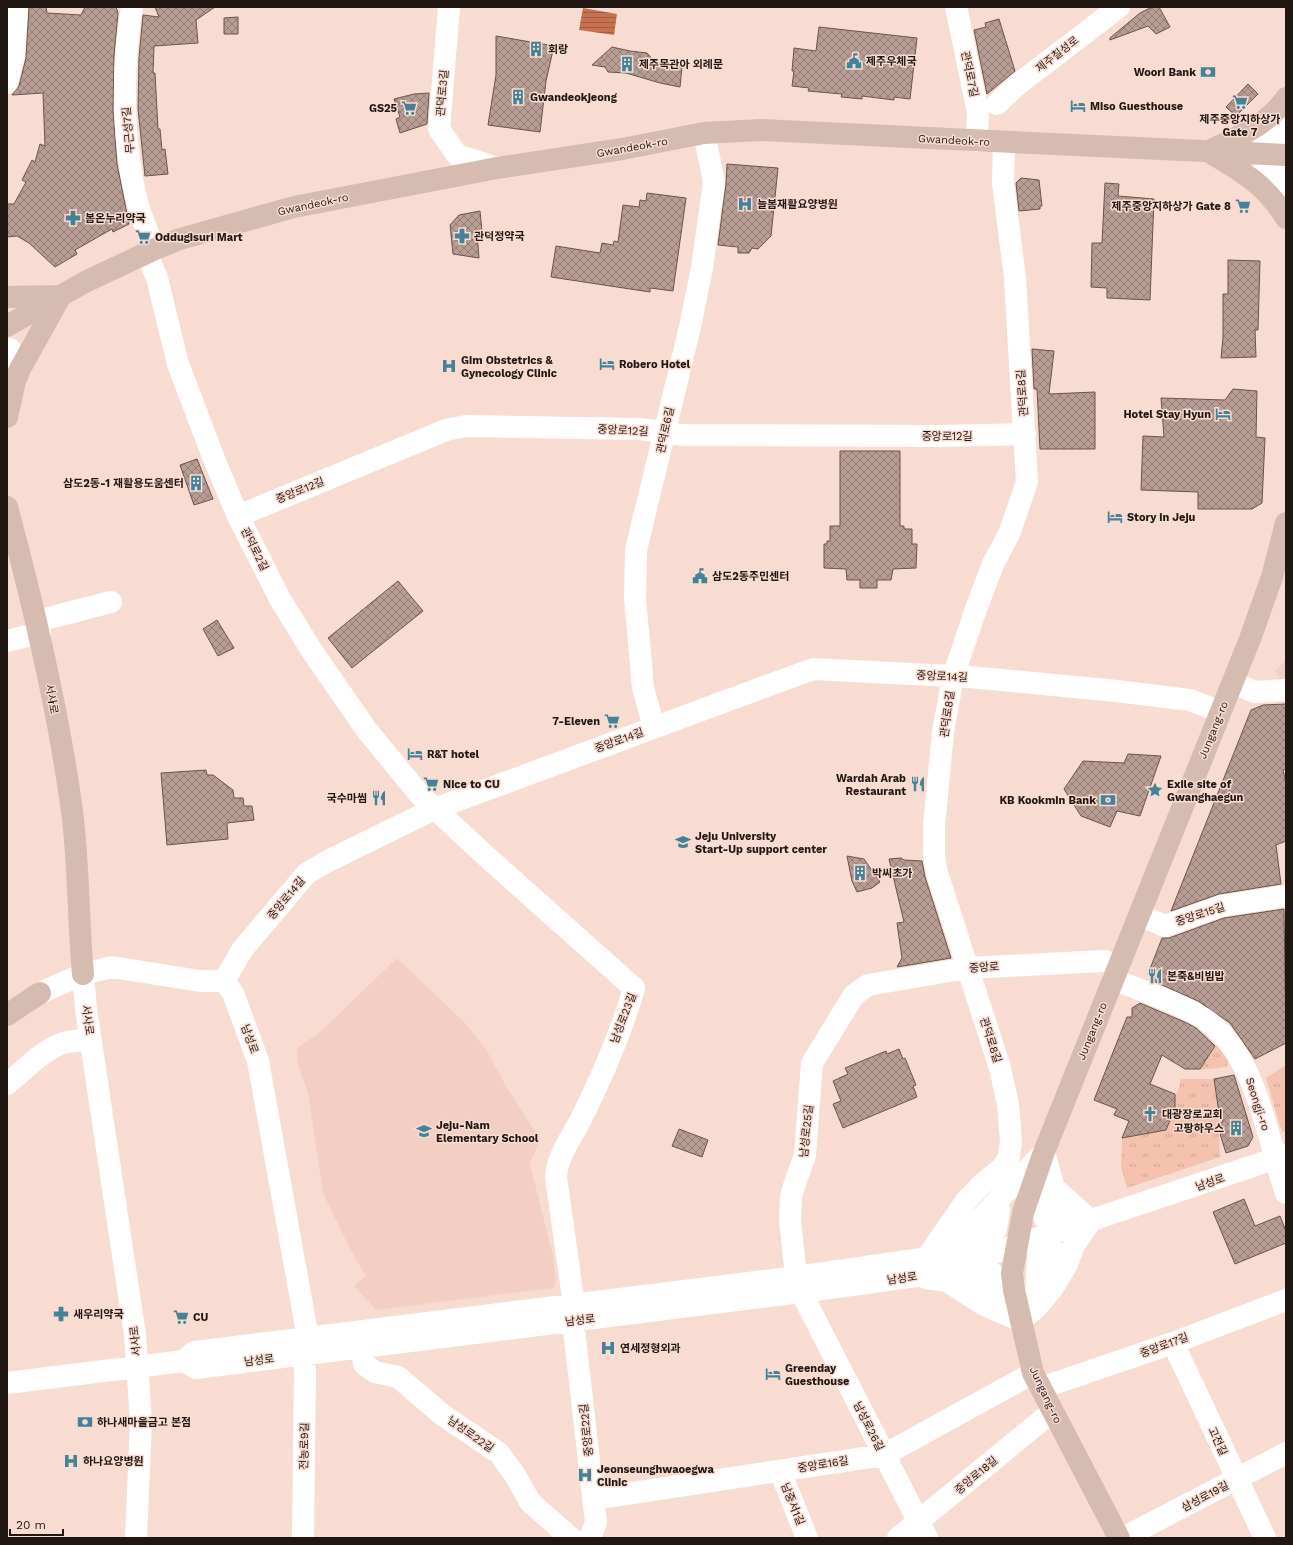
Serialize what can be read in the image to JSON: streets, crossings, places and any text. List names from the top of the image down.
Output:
{
  "streets": {
    "main road": ["Gwandeok-ro", "서사로", "Jungang-ro"],
    "street": [
      "제주칠성로",
      "관덕로7길",
      "관덕로3길",
      "무근성7길",
      "관덕로8길",
      "중앙로12길",
      "관덕로6길",
      "관덕로2길",
      "중앙로14길",
      "중앙로15길",
      "중앙로",
      "남성로23길",
      "남성로",
      "Seongji-ro",
      "남성로25길",
      "중앙로17길",
      "남성로26길",
      "중앙로22길",
      "남성로22길",
      "고전길",
      "전농로9길",
      "중앙로16길",
      "중앙로18길",
      "삼성로19길",
      "남중서1길"
    ]
  },
  "crossings": [
    ["관덕로7길", "Gwandeok-ro"],
    ["관덕로3길", "Gwandeok-ro"],
    ["무근성7길", "Gwandeok-ro"],
    ["무근성7길", "관덕로2길"],
    ["Gwandeok-ro", "관덕로8길"],
    ["Gwandeok-ro", "관덕로6길"],
    ["Gwandeok-ro", "관덕로2길"],
    ["관덕로8길", "중앙로12길"],
    ["관덕로8길", "중앙로14길"],
    ["관덕로8길", "중앙로"],
    ["관덕로8길", "남성로"],
    ["중앙로12길", "관덕로6길"],
    ["중앙로12길", "관덕로2길"],
    ["관덕로6길", "중앙로14길"],
    ["관덕로2길", "중앙로14길"],
    ["관덕로2길", "남성로23길"],
    ["중앙로14길", "Jungang-ro"],
    ["중앙로14길", "남성로23길"],
    ["중앙로14길", "남성로"],
    ["서사로", "남성로"],
    ["Jungang-ro", "중앙로15길"],
    ["Jungang-ro", "중앙로"],
    ["Jungang-ro", "남성로"],
    ["Jungang-ro", "Seongji-ro"],
    ["Jungang-ro", "중앙로17길"],
    ["Jungang-ro", "중앙로16길"],
    ["Jungang-ro", "중앙로18길"],
    ["중앙로", "Seongji-ro"],
    ["중앙로", "남성로25길"],
    ["남성로23길", "남성로"],
    ["남성로23길", "중앙로22길"],
    ["남성로", "Seongji-ro"],
    ["남성로", "남성로25길"],
    ["남성로", "남성로26길"],
    ["남성로", "중앙로22길"],
    ["남성로", "남성로22길"],
    ["남성로", "전농로9길"],
    ["남성로25길", "남성로26길"],
    ["중앙로17길", "고전길"],
    ["중앙로17길", "중앙로16길"],
    ["남성로26길", "중앙로16길"],
    ["남성로26길", "중앙로18길"],
    ["중앙로22길", "중앙로16길"],
    ["고전길", "삼성로19길"],
    ["중앙로16길", "남중서1길"]
  ],
  "places": {
    "building": [
      "회랑",
      "제주목관아 외례문",
      "Gwandeokjeong",
      "삼도2동-1 재활용도움센터",
      "박씨초가",
      "고팡하우스"
    ],
    "public building": ["제주우체국", "삼도2동주민센터"],
    "bank": ["Woori Bank", "KB Kookmin Bank", "하나새마을금고 본점"],
    "supermarket": [
      "제주중앙지하상가 Gate 7",
      "GS25",
      "제주중앙지하상가 Gate 8",
      "Oddugisuri Mart",
      "7-Eleven",
      "Nice to CU",
      "CU"
    ],
    "hotel": [
      "Miso Guesthouse",
      "Robero Hotel",
      "Hotel Stay Hyun",
      "Story in Jeju",
      "R&T hotel",
      "Greenday Guesthouse"
    ],
    "hospital": [
      "늘봄재활요양병원",
      "Gim Obstetrics & Gynecology Clinic",
      "연세정형외과",
      "하나요양병원",
      "Jeonseunghwaoegwa Clinic"
    ],
    "pharmacy": ["봄온누리약국", "관덕정약국", "새우리약국"],
    "restaurant": ["Wardah Arab Restaurant", "국수마씸", "본죽&비빔밥"],
    "place": ["Exile site of Gwanghaegun"],
    "school or university": ["Jeju University Start-Up support center", "Jeju-Nam Elementary School"],
    "church": ["대광장로교회"]
  },
  "scale_bar": "20 m"
}
